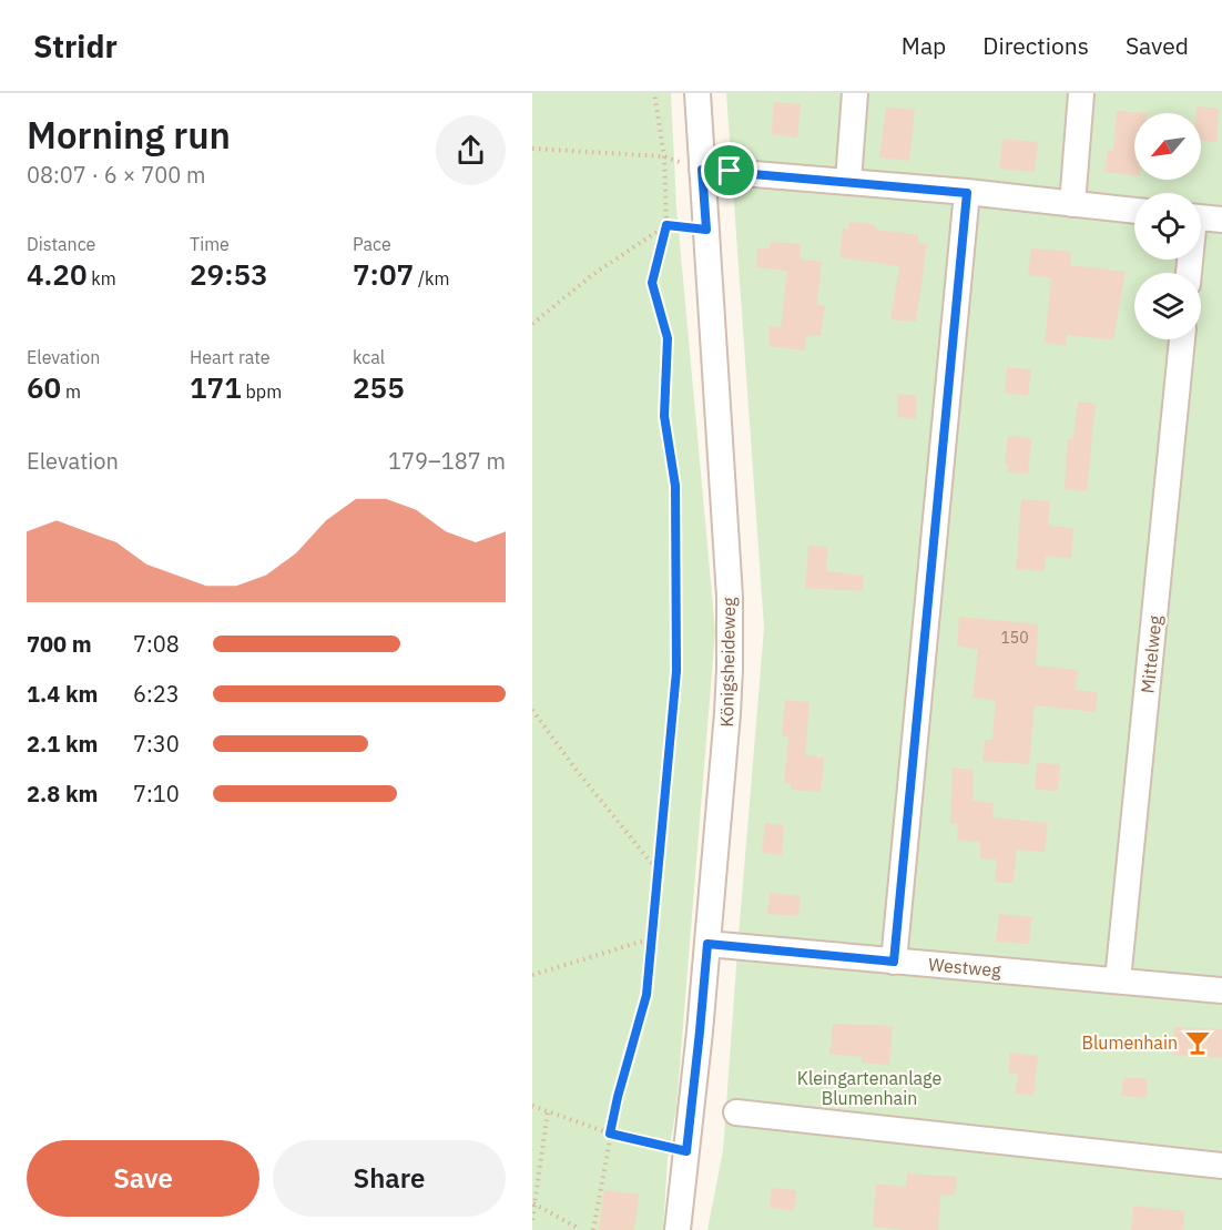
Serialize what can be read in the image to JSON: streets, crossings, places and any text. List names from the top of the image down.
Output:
{
  "streets": {
    "street": ["Mittelweg", "Königsheideweg", "Westweg"]
  },
  "crossings": [
    ["Mittelweg", "Westweg"],
    ["Königsheideweg", "Westweg"]
  ],
  "parks": ["Kleingartenanlage Blumenhain"],
  "places": {
    "bar": ["Blumenhain"]
  },
  "house_numbers": ["150"],
  "north": "bottom left",
  "page": {
    "header": "Stridr",
    "nav": ["Map", "Directions", "Saved"],
    "heading": ["Morning run", "08:07 · 6 × 700 m"],
    "stats": [
      ["Distance", "4.20 km"],
      ["Time", "29:53"],
      ["Pace", "7:07 /km"],
      ["Elevation", "60 m"],
      ["Heart rate", "171 bpm"],
      ["kcal", "255"]
    ],
    "chart": ["Elevation", "179–187 m"],
    "list": [
      {
        "name": "700 m",
        "note": "7:08"
      },
      {
        "name": "1.4 km",
        "note": "6:23"
      },
      {
        "name": "2.1 km",
        "note": "7:30"
      },
      {
        "name": "2.8 km",
        "note": "7:10"
      }
    ],
    "buttons": ["Save", "Share"]
  }
}
